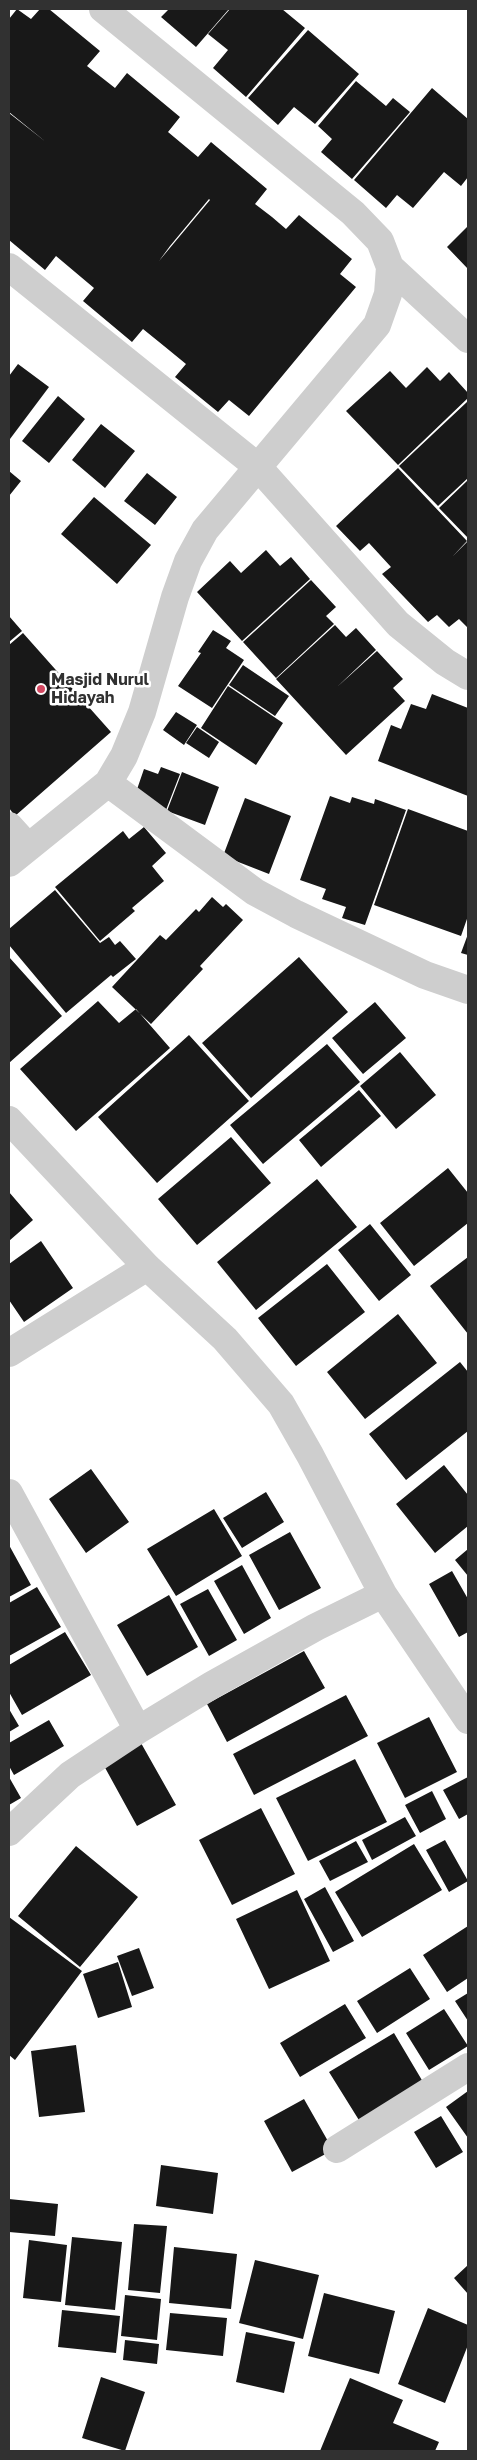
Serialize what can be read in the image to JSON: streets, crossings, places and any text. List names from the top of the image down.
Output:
{
  "places": ["Masjid Nurul Hidayah"]
}
